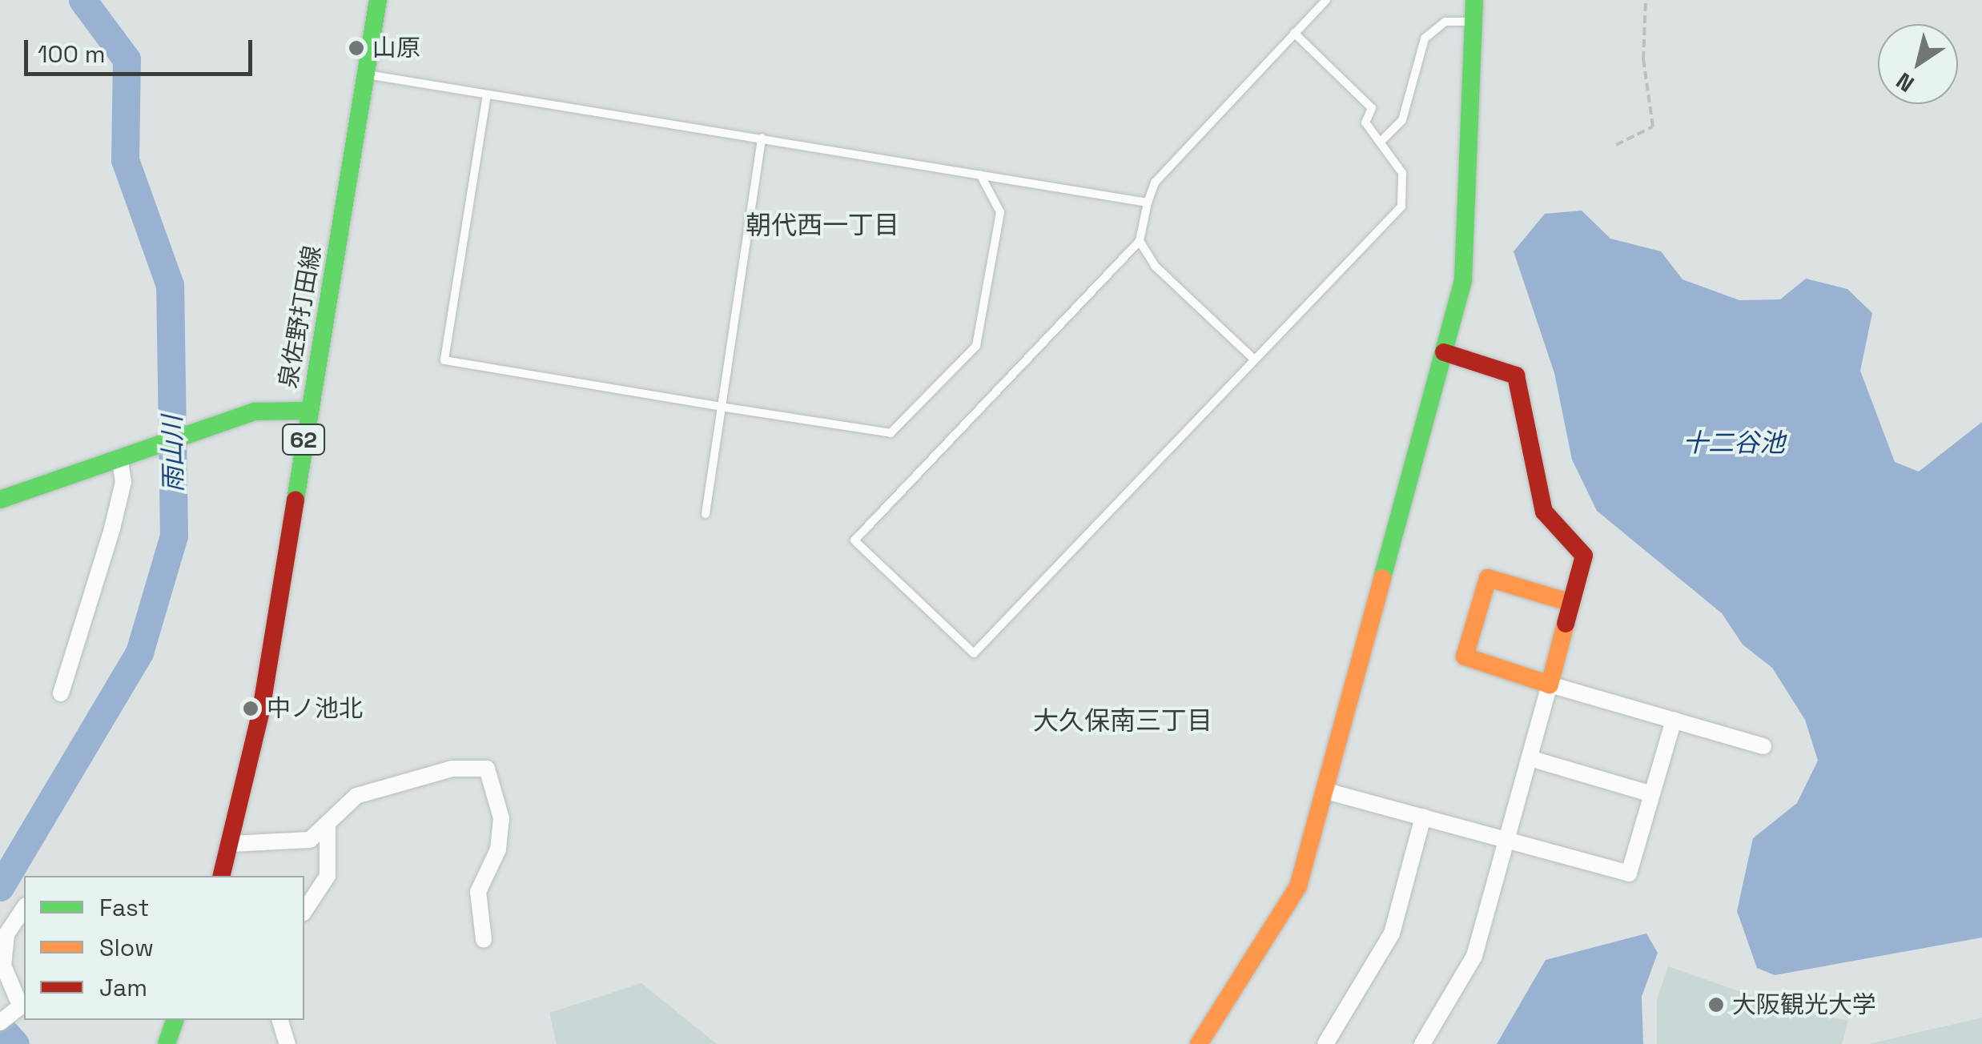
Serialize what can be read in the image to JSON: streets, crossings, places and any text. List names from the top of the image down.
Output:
{
  "streets": {
    "street": ["泉佐野打田線", "62"]
  },
  "districts": ["朝代西一丁目", "大久保南三丁目"],
  "water": ["十二谷池", "雨山川"],
  "places": ["山原", "中ノ池北", "大阪観光大学"],
  "legend": ["Fast", "Slow", "Jam"],
  "scale_bar": "100 m",
  "north": "bottom left"
}
